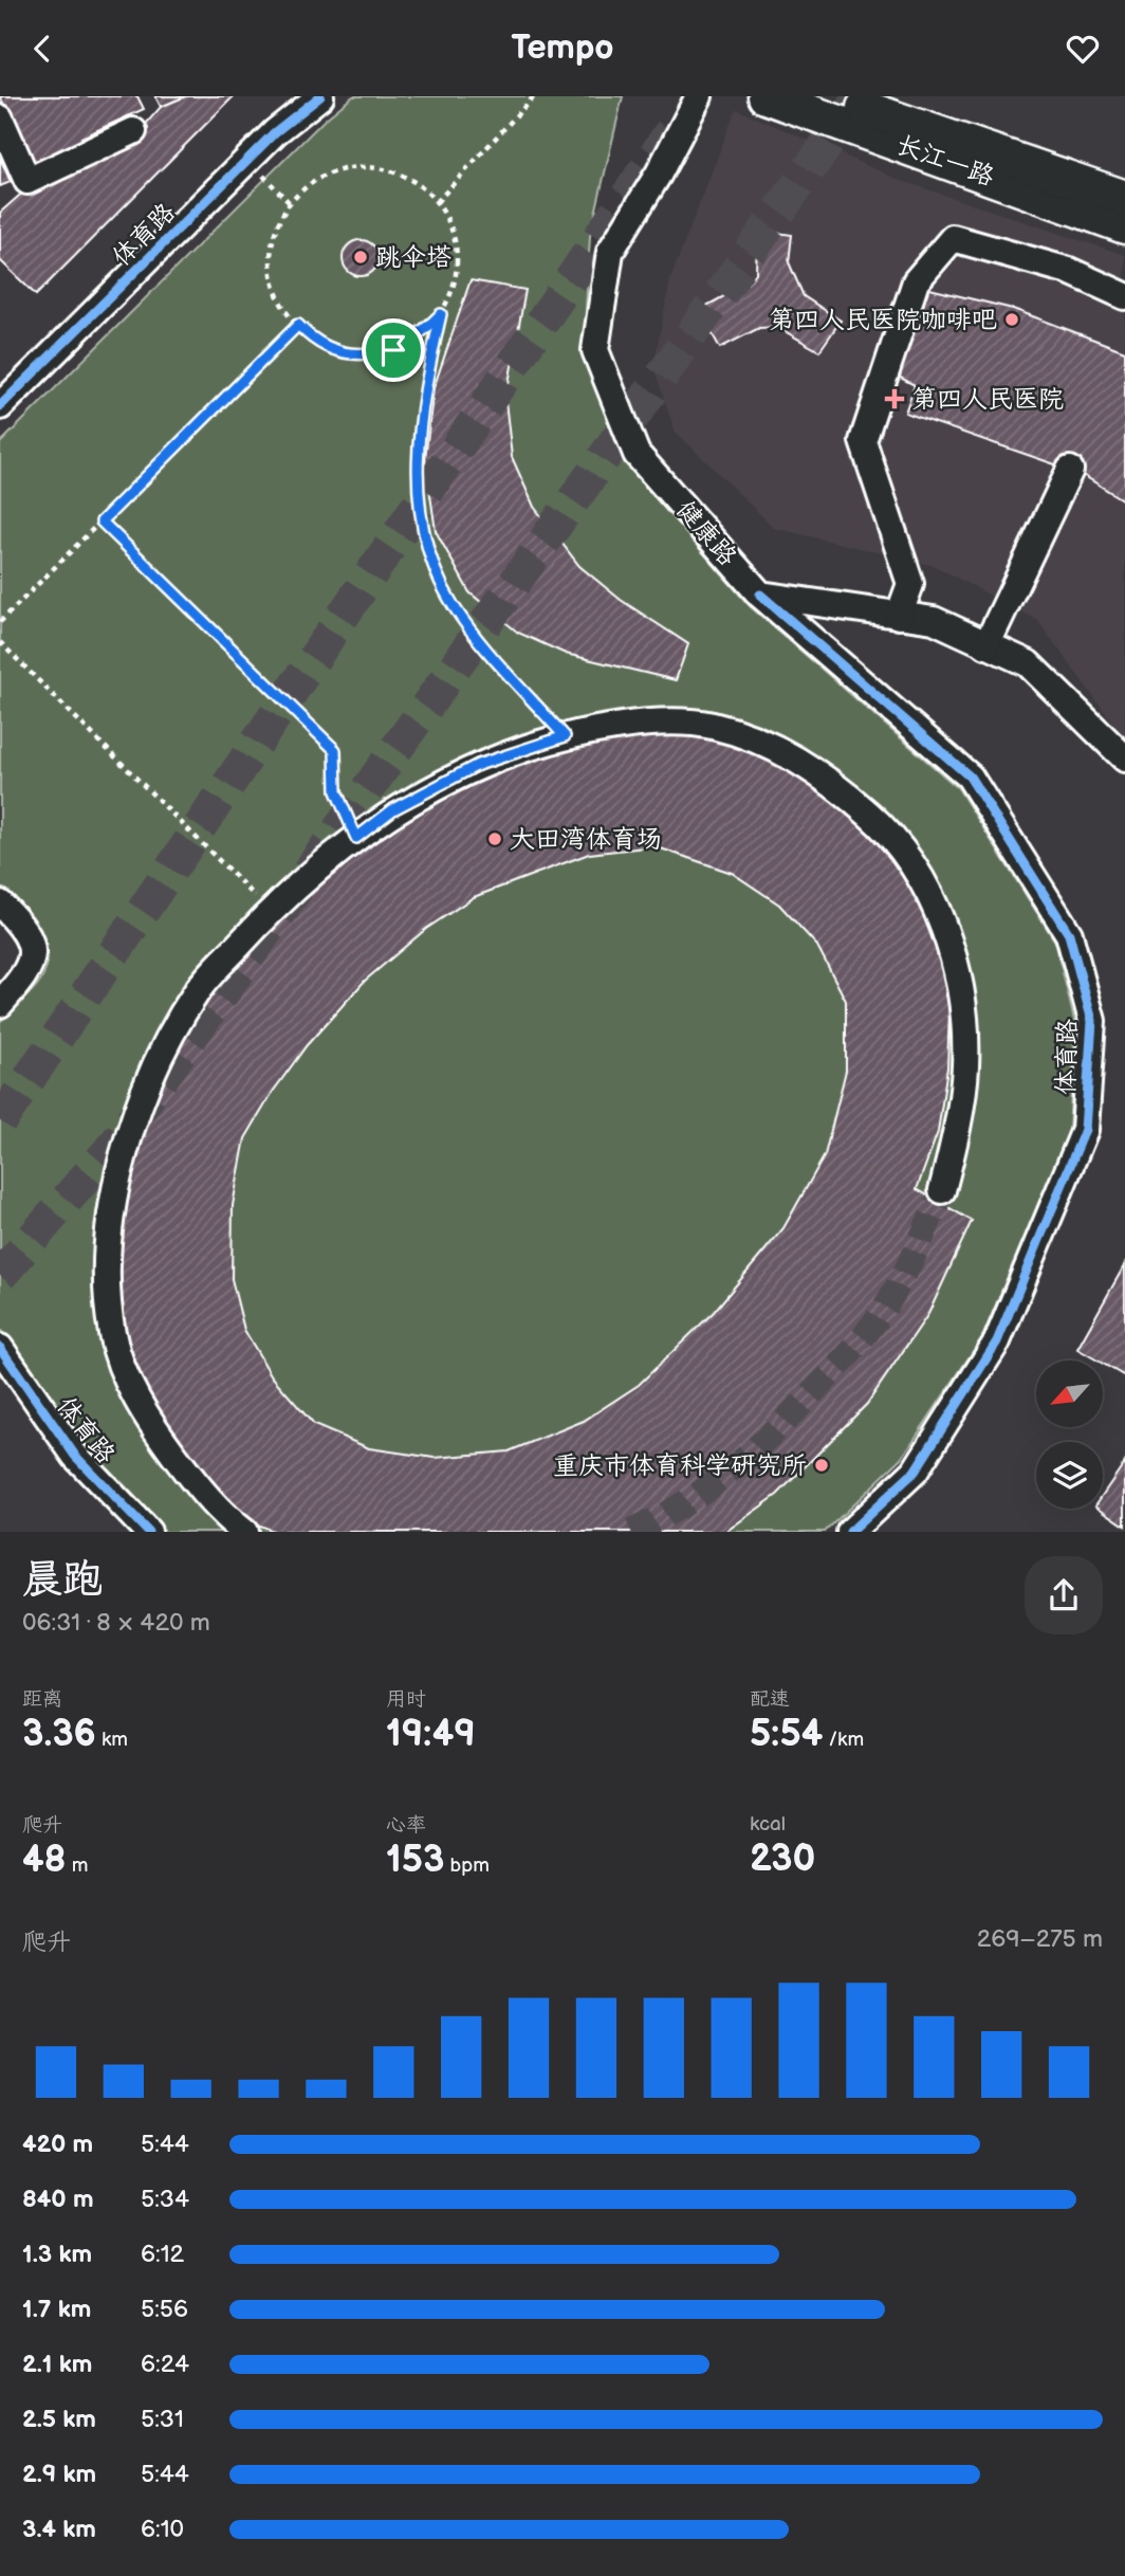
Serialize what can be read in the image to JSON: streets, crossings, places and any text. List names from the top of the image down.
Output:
{
  "streets": {
    "main road": ["长江一路"],
    "street": ["体育路", "健康路"]
  },
  "crossings": [
    ["体育路", "健康路"]
  ],
  "places": {
    "other": [
      "跳伞塔",
      "第四人民医院咖啡吧",
      "大田湾体育场",
      "重庆市体育科学研究所"
    ],
    "health": ["第四人民医院"]
  },
  "north": "bottom left",
  "page": {
    "header": "Tempo",
    "heading": ["晨跑", "06:31 · 8 × 420 m"],
    "stats": [
      ["距离", "3.36 km"],
      ["用时", "19:49"],
      ["配速", "5:54 /km"],
      ["爬升", "48 m"],
      ["心率", "153 bpm"],
      ["kcal", "230"]
    ],
    "chart": ["爬升", "269–275 m"],
    "list": [
      {
        "name": "420 m",
        "note": "5:44"
      },
      {
        "name": "840 m",
        "note": "5:34"
      },
      {
        "name": "1.3 km",
        "note": "6:12"
      },
      {
        "name": "1.7 km",
        "note": "5:56"
      },
      {
        "name": "2.1 km",
        "note": "6:24"
      },
      {
        "name": "2.5 km",
        "note": "5:31"
      },
      {
        "name": "2.9 km",
        "note": "5:44"
      },
      {
        "name": "3.4 km",
        "note": "6:10"
      }
    ]
  }
}
